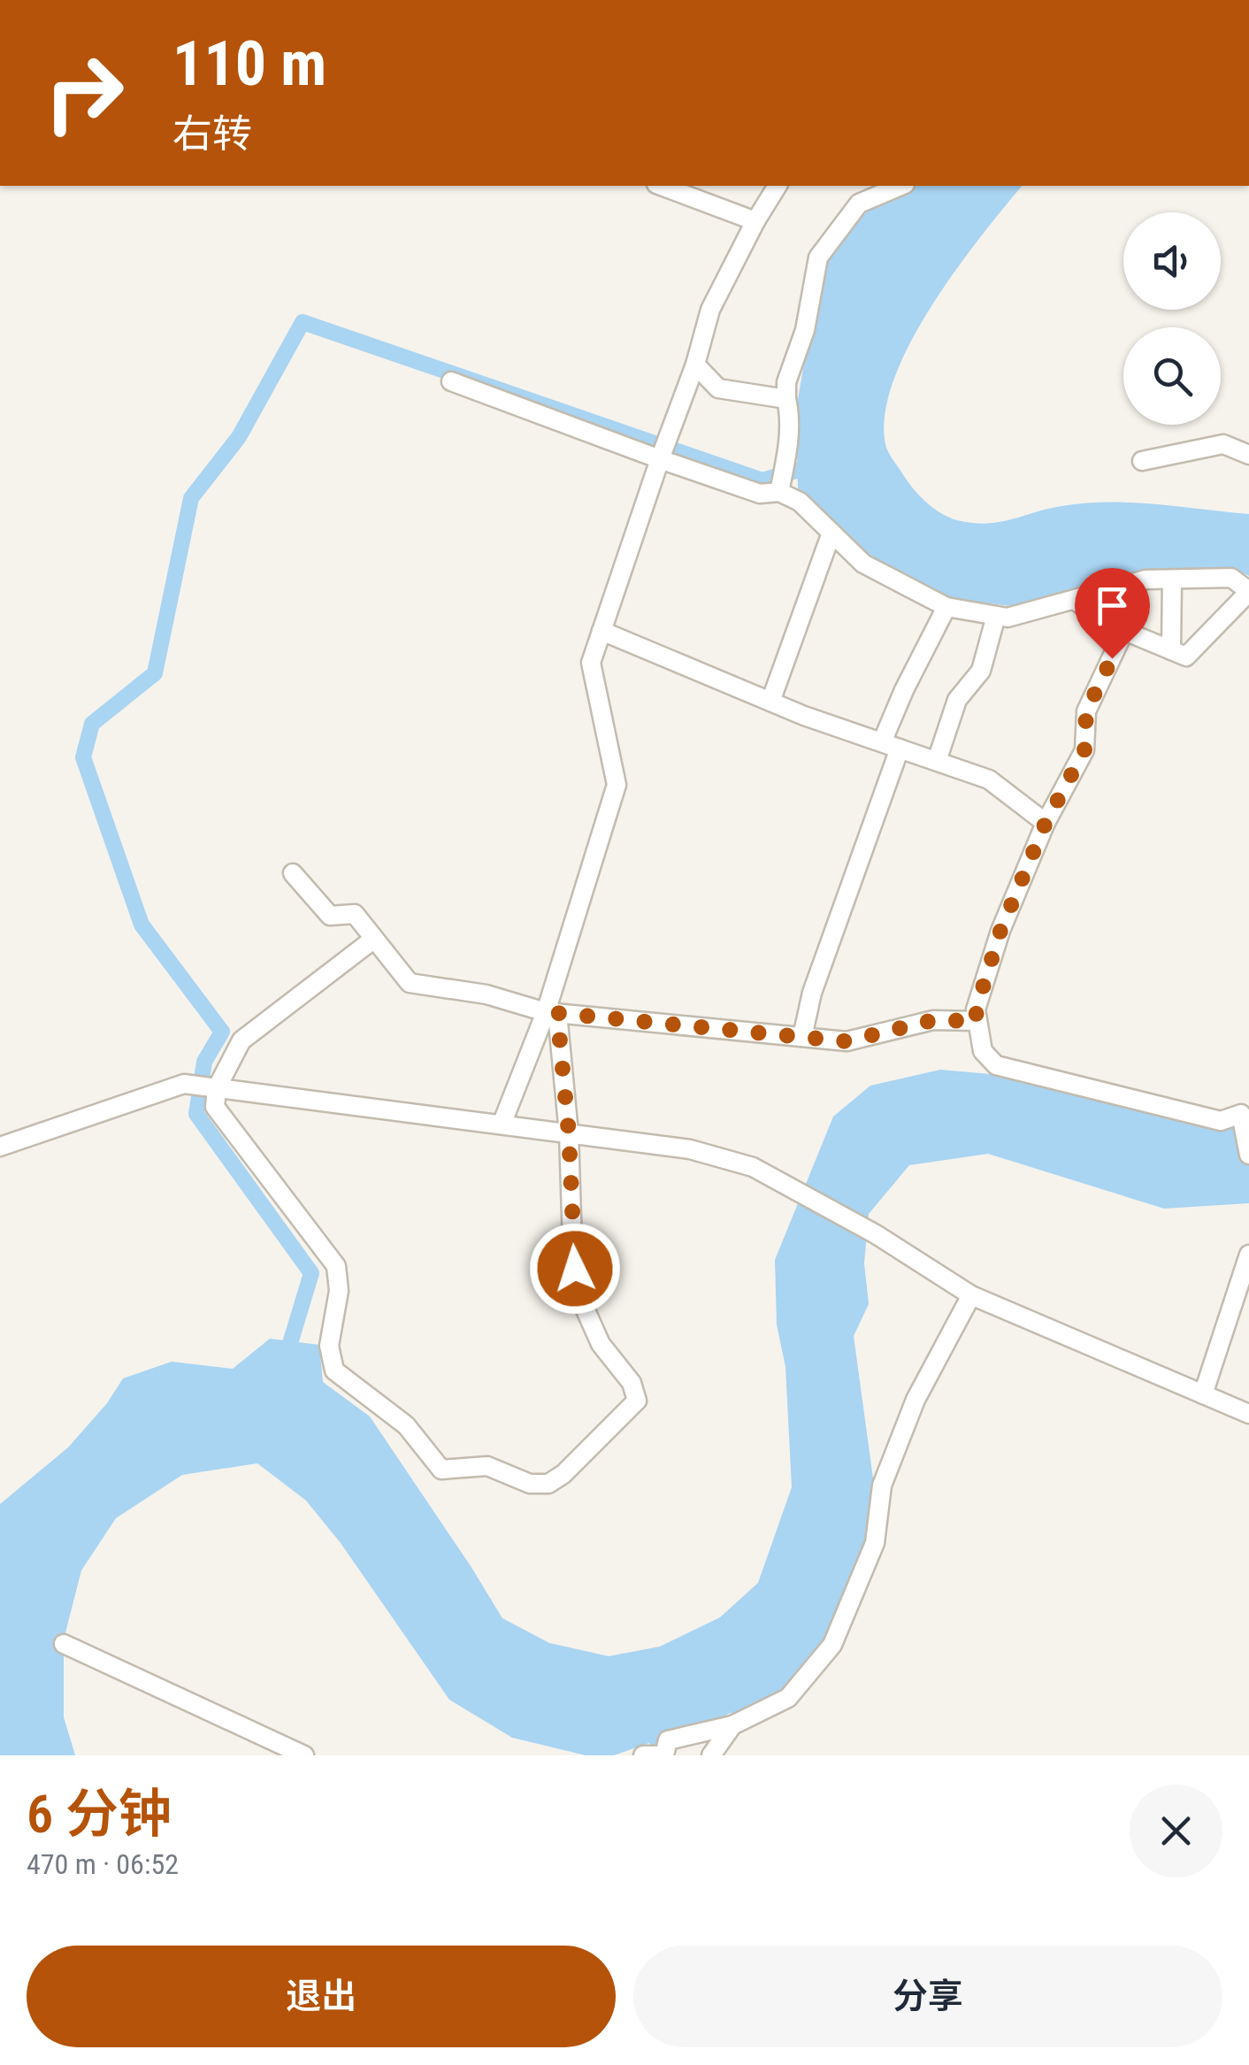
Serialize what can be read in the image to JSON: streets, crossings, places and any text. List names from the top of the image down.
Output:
{
  "page": {
    "turn": ["110 m", "右转"],
    "heading": ["6 分钟", "470 m · 06:52"],
    "buttons": ["退出", "分享"]
  }
}
